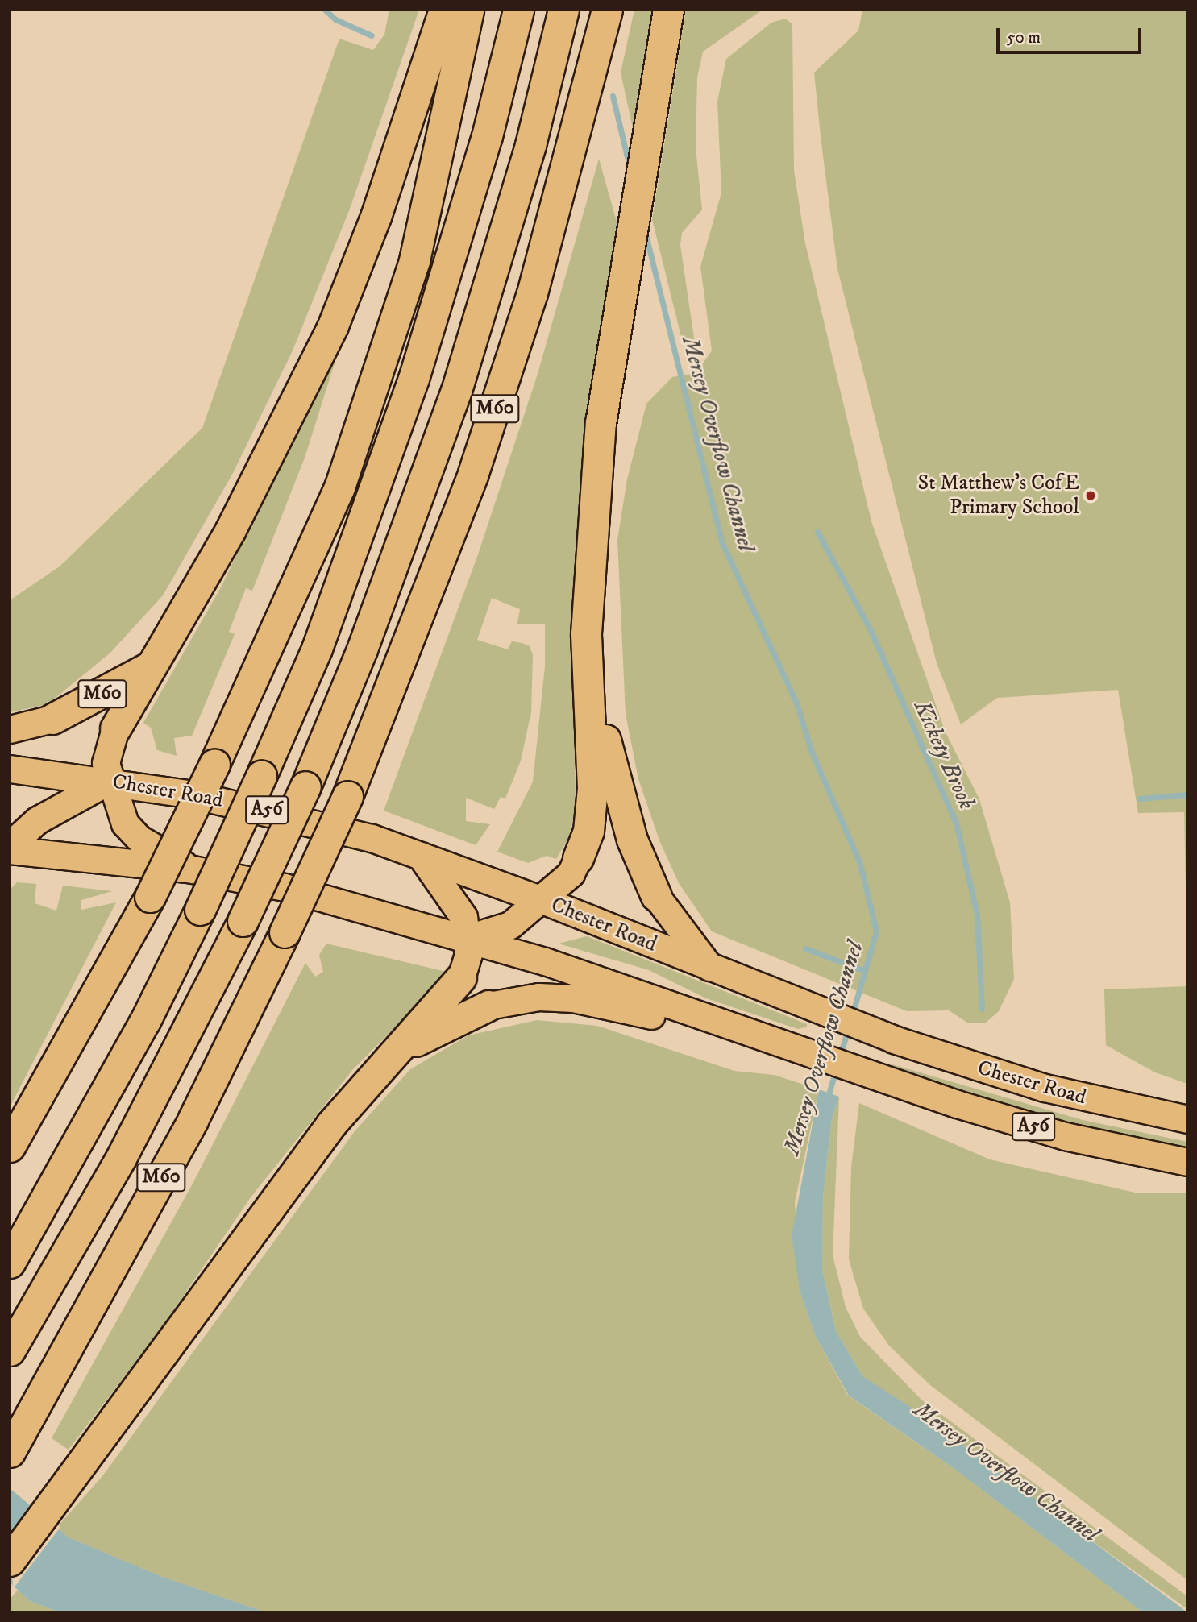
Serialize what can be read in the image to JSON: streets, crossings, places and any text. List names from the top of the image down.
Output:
{
  "streets": {
    "highway": ["M60", "Chester Road", "A56"]
  },
  "crossings": [
    ["Chester Road", "A56"]
  ],
  "water": ["Mersey Overflow Channel", "Kickety Brook"],
  "places": ["St Matthew's CofE Primary School"],
  "scale_bar": "50 m"
}
